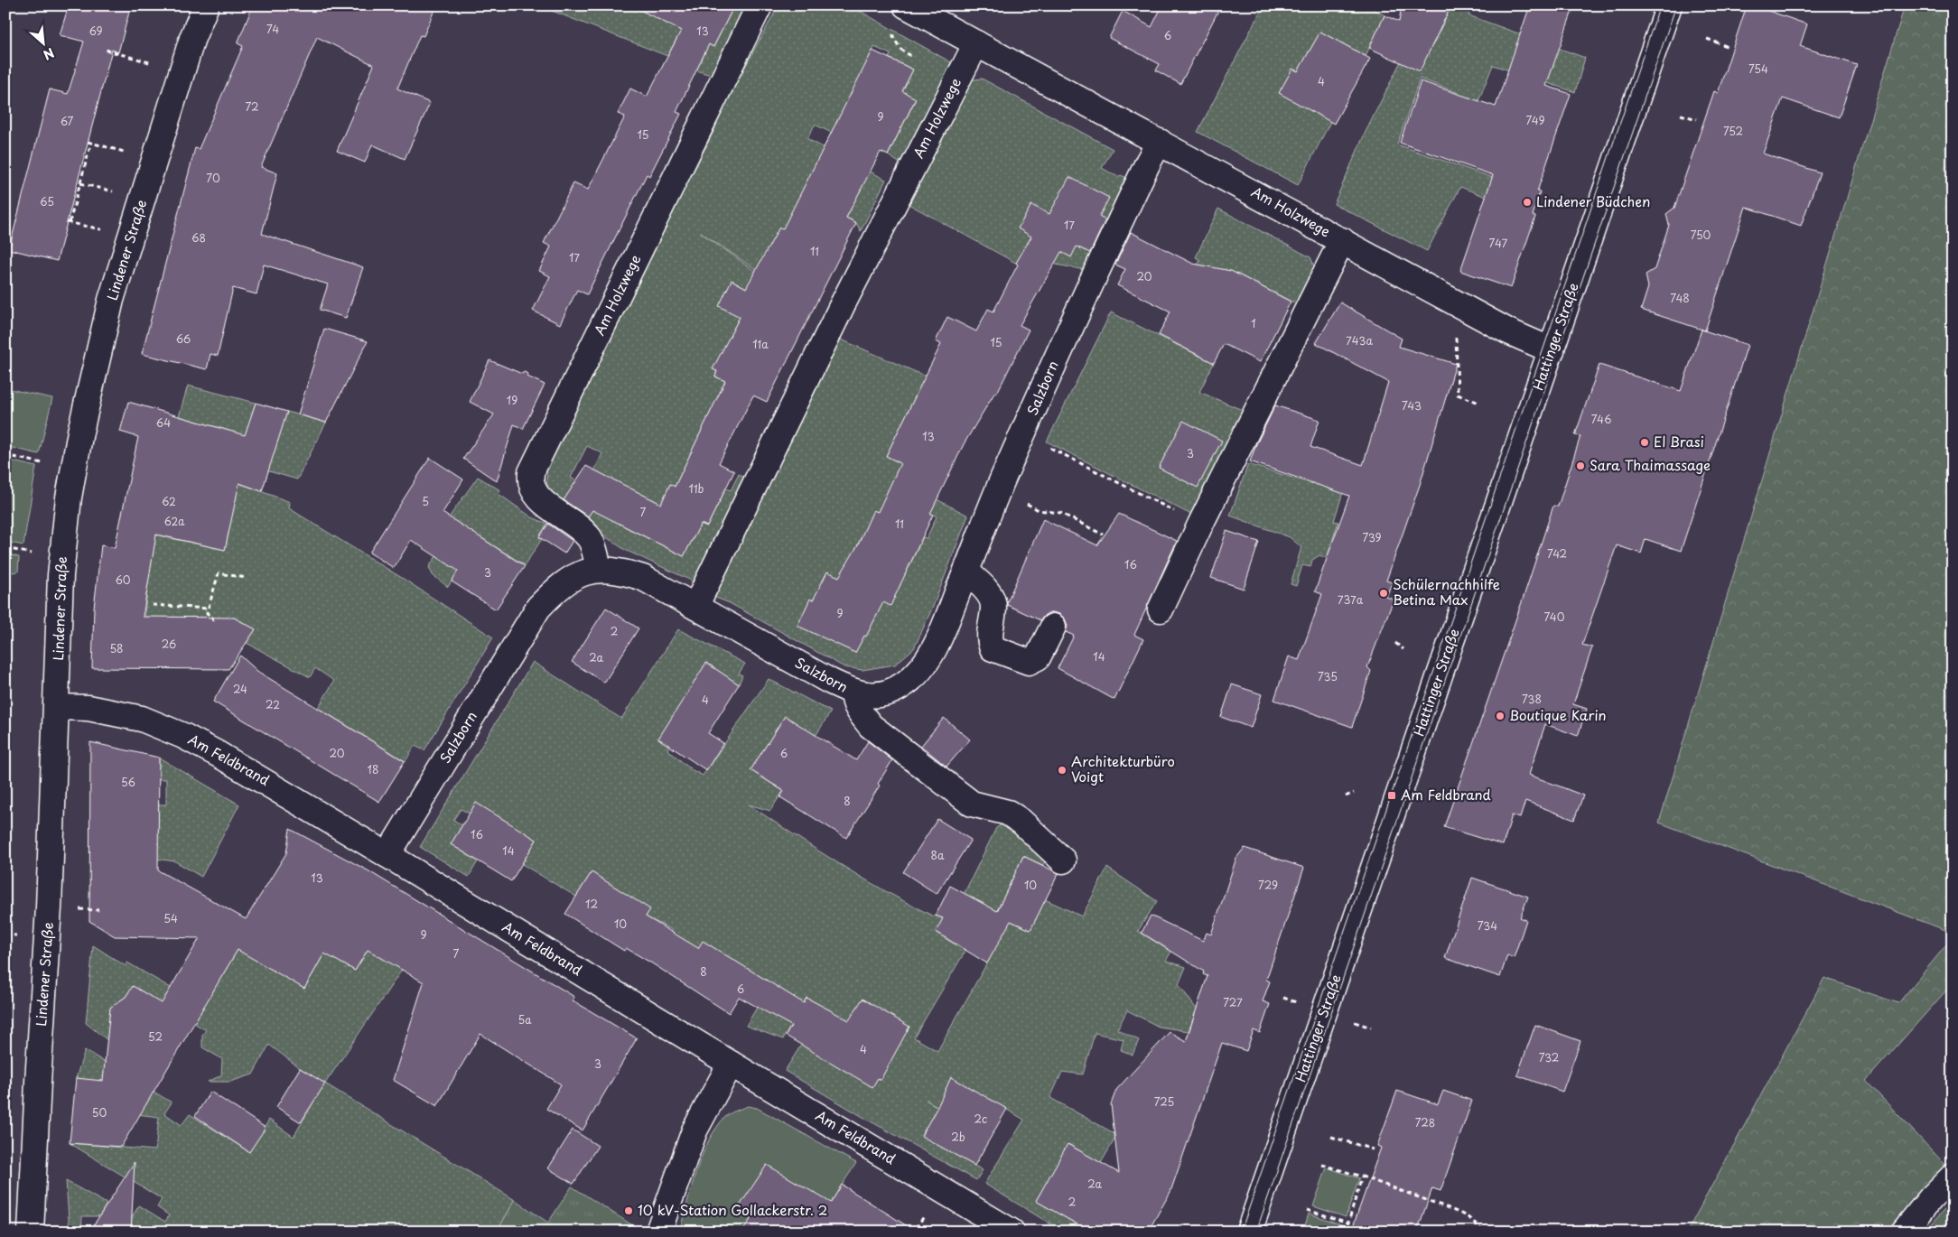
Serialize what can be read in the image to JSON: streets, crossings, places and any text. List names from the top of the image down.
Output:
{
  "streets": {
    "street": [
      "Am Holzwege",
      "Lindener Straße",
      "Hattinger Straße",
      "Salzborn",
      "Am Feldbrand"
    ]
  },
  "crossings": [
    ["Am Holzwege", "Hattinger Straße"],
    ["Am Holzwege", "Salzborn"],
    ["Lindener Straße", "Am Feldbrand"],
    ["Salzborn", "Am Feldbrand"]
  ],
  "places": {
    "other": [
      "Lindener Büdchen",
      "El Brasi",
      "Sara Thaimassage",
      "Schülernachhilfe Betina Max",
      "Boutique Karin",
      "Architekturbüro Voigt",
      "10 kV-Station Gollackerstr. 2"
    ],
    "transit": ["Am Feldbrand"]
  },
  "house_numbers": [
    "74",
    "69",
    "13",
    "6",
    "754",
    "4",
    "72",
    "9",
    "749",
    "67",
    "752",
    "15",
    "70",
    "65",
    "17",
    "750",
    "68",
    "747",
    "11",
    "17",
    "20",
    "748",
    "1",
    "66",
    "743a",
    "15",
    "11a",
    "19",
    "743",
    "746",
    "64",
    "13",
    "3",
    "11b",
    "62",
    "5",
    "7",
    "62a",
    "11",
    "739",
    "742",
    "16",
    "3",
    "60",
    "737a",
    "9",
    "740",
    "2",
    "26",
    "58",
    "14",
    "2a",
    "735",
    "24",
    "738",
    "4",
    "22",
    "20",
    "6",
    "18",
    "56",
    "8",
    "16",
    "14",
    "8a",
    "13",
    "10",
    "729",
    "12",
    "54",
    "10",
    "734",
    "9",
    "7",
    "8",
    "6",
    "727",
    "5a",
    "52",
    "4",
    "732",
    "3",
    "725",
    "50",
    "2c",
    "728",
    "2b",
    "2a",
    "2"
  ],
  "north": "bottom right"
}
